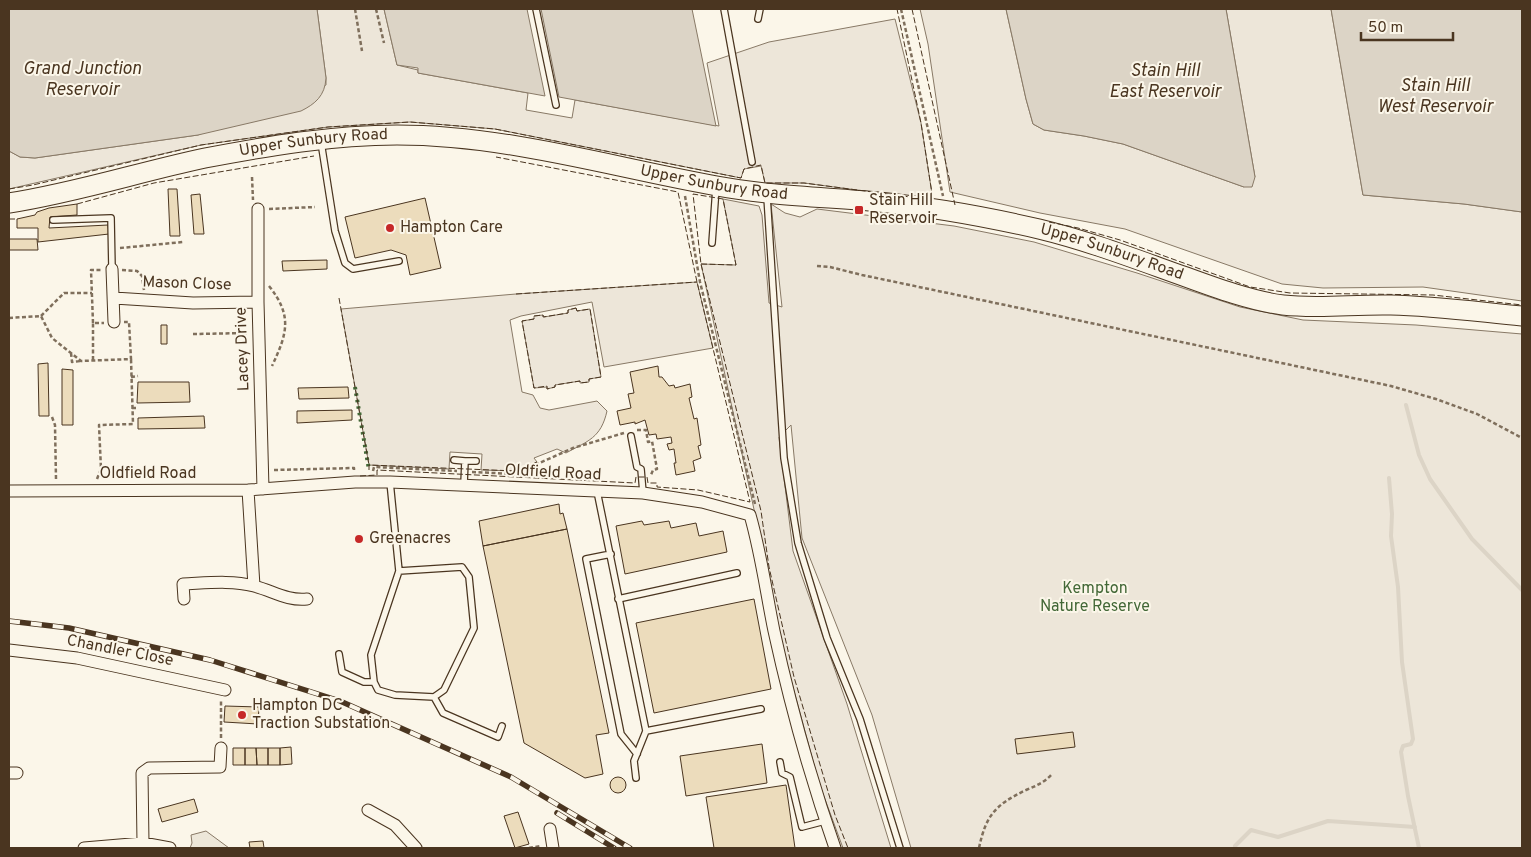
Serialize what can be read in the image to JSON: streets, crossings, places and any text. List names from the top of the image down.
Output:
{
  "streets": {
    "highway": ["Upper Sunbury Road"],
    "street": [
      "Mason Close",
      "Lacey Drive",
      "Oldfield Road",
      "Chandler Close"
    ]
  },
  "crossings": [
    ["Mason Close", "Lacey Drive"],
    ["Lacey Drive", "Oldfield Road"]
  ],
  "water": ["Grand Junction Reservoir", "Stain Hill East Reservoir", "Stain Hill West Reservoir"],
  "parks": ["Kempton Nature Reserve"],
  "places": {
    "transit": ["Stain Hill Reservoir"],
    "other": ["Hampton Care", "Greenacres", "Hampton DC Traction Substation"]
  },
  "scale_bar": "50 m"
}
